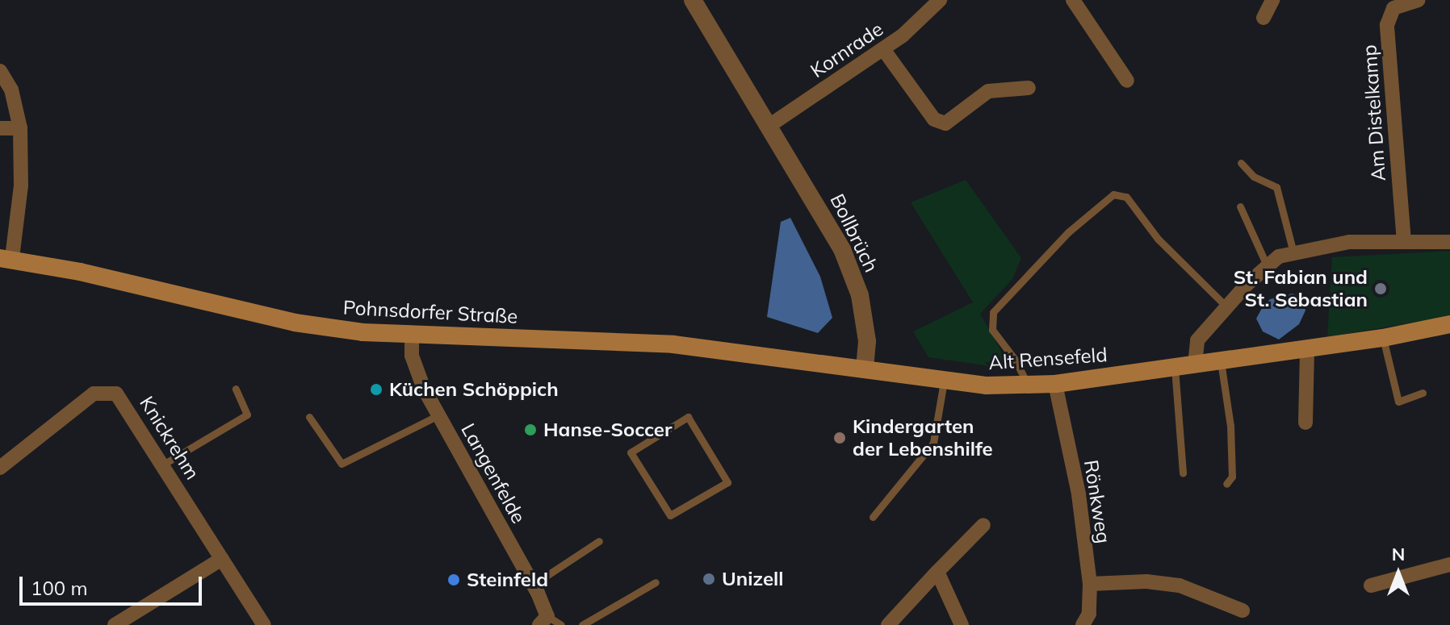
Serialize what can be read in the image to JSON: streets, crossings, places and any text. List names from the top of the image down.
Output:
{
  "streets": {
    "main road": ["Pohnsdorfer Straße", "Alt Rensefeld"],
    "street": [
      "Kornrade",
      "Am Distelkamp",
      "Bollbrüch",
      "Knickrehm",
      "Langenfelde",
      "Rönkweg"
    ]
  },
  "crossings": [
    ["Kornrade", "Bollbrüch"],
    ["Bollbrüch", "Pohnsdorfer Straße"],
    ["Bollbrüch", "Alt Rensefeld"],
    ["Pohnsdorfer Straße", "Alt Rensefeld"],
    ["Pohnsdorfer Straße", "Langenfelde"],
    ["Alt Rensefeld", "Rönkweg"]
  ],
  "places": [
    "St. Fabian und St. Sebastian",
    "Küchen Schöppich",
    "Hanse-Soccer",
    "Kindergarten der Lebenshilfe",
    "Unizell",
    "Steinfeld"
  ],
  "scale_bar": "100 m",
  "north": "top"
}
